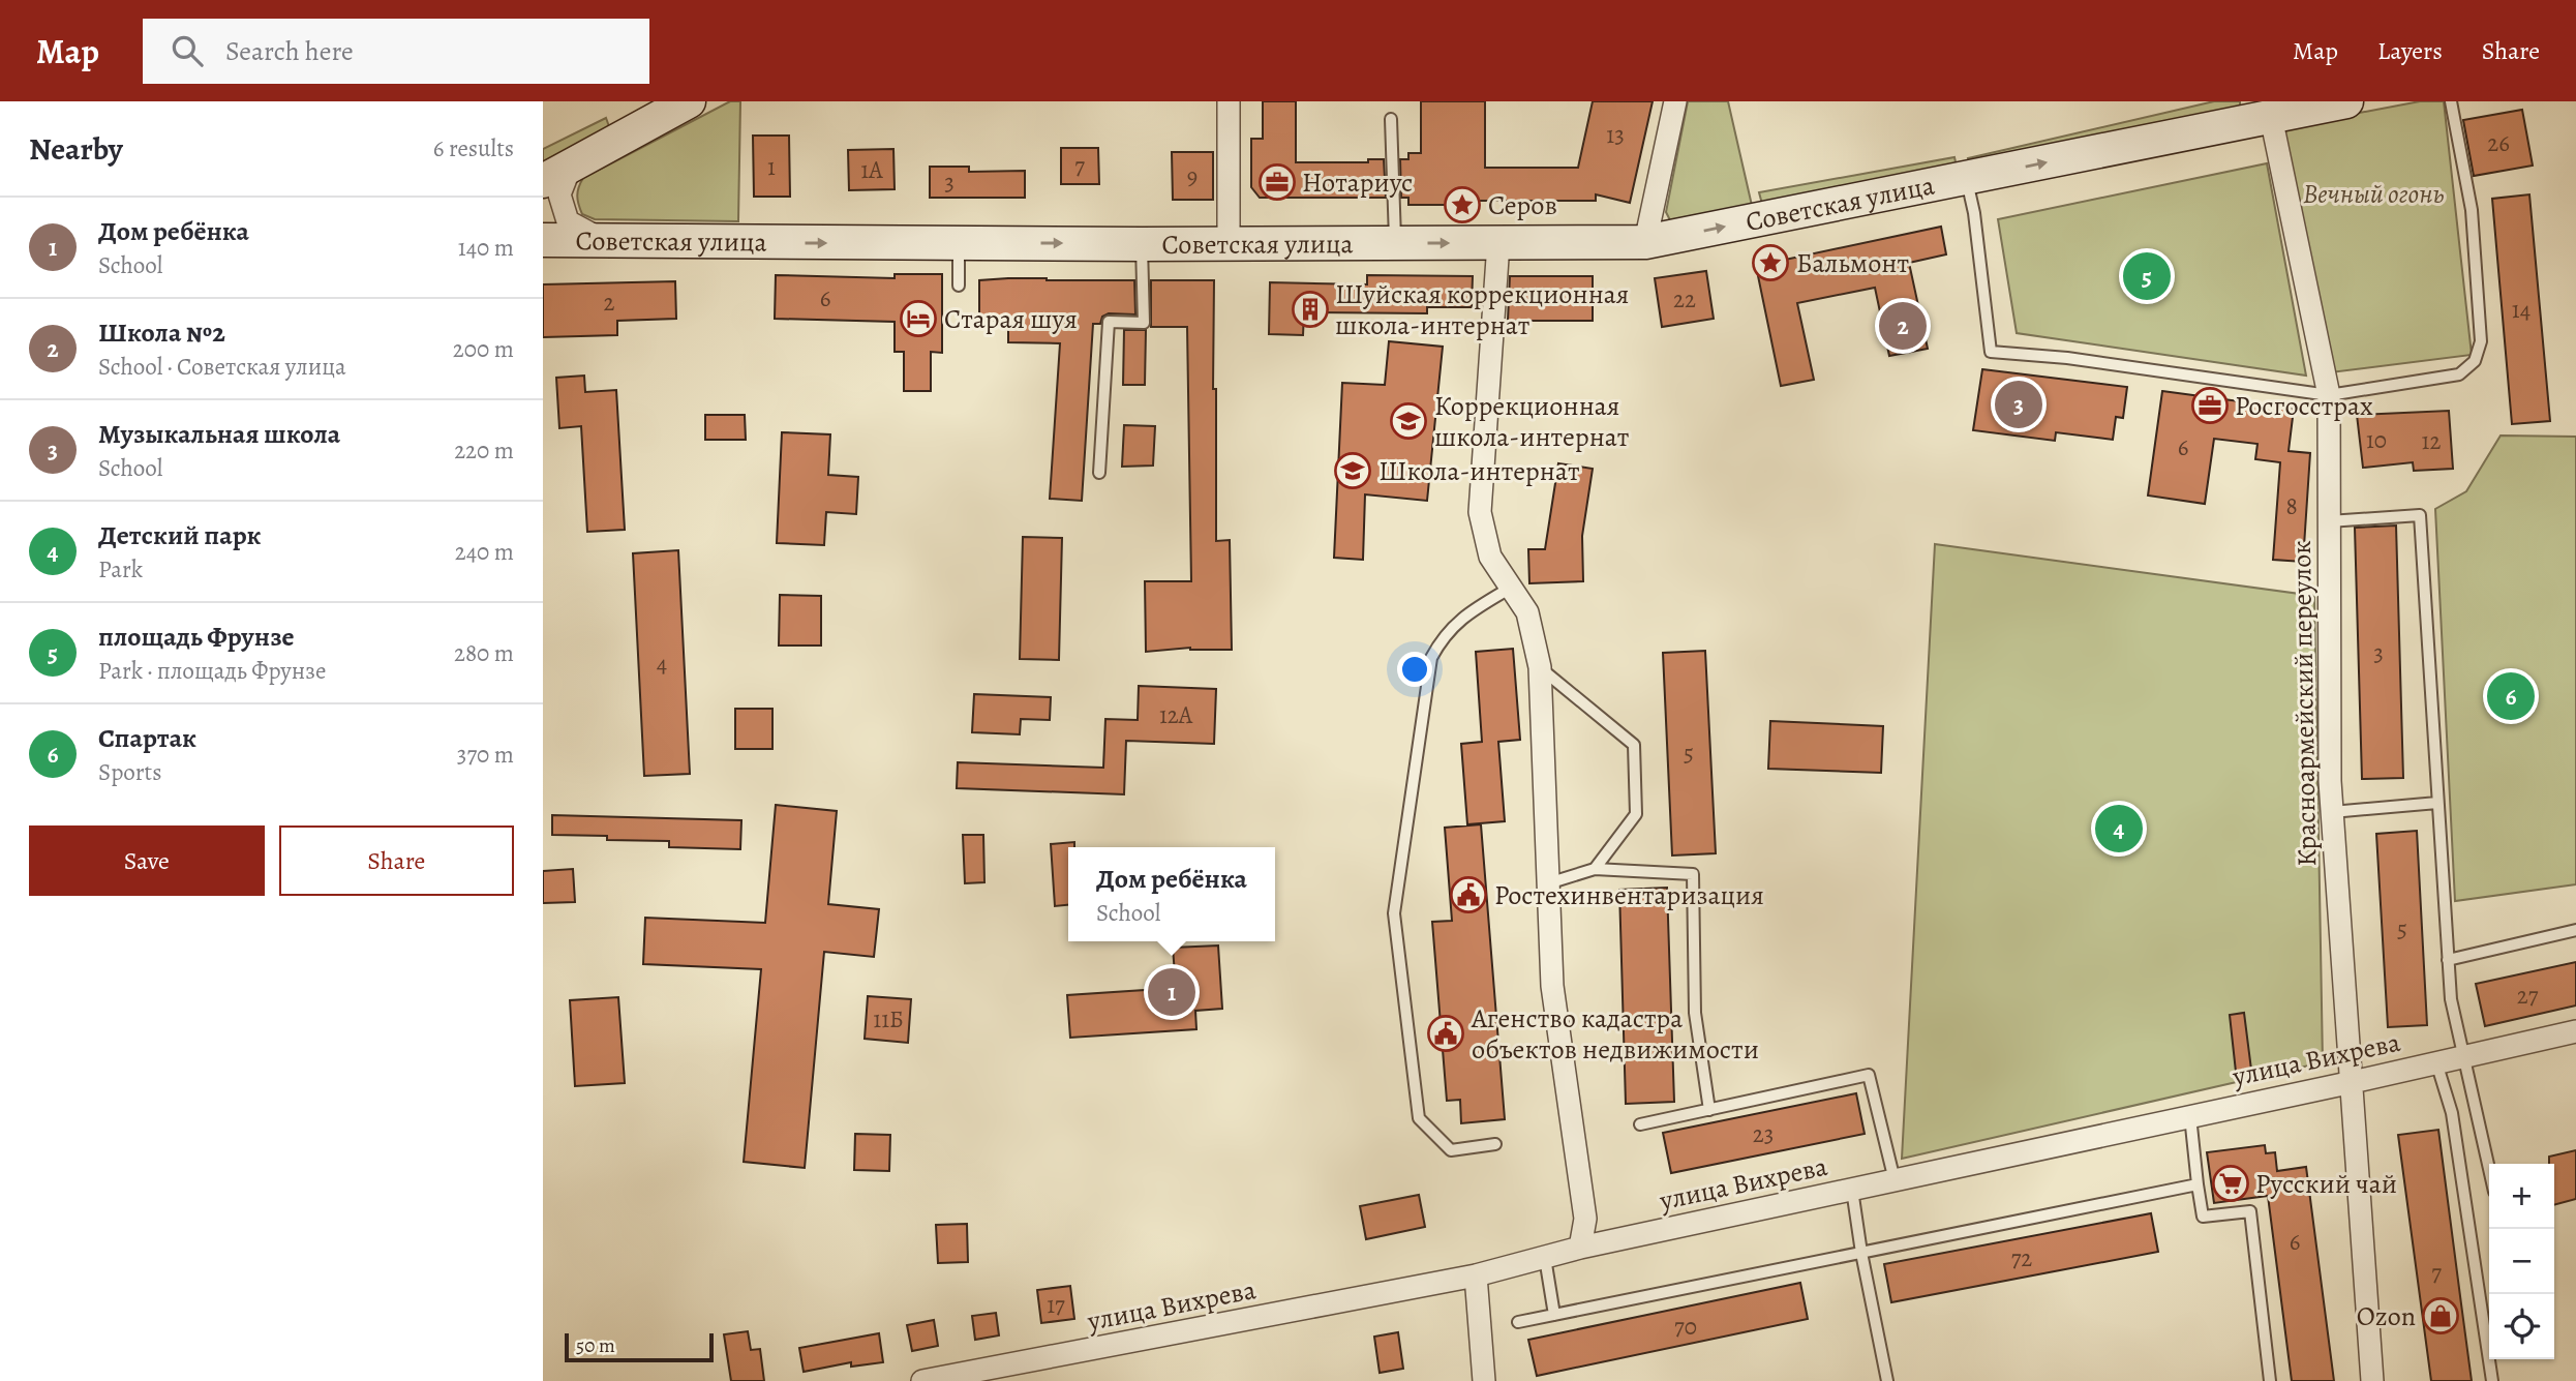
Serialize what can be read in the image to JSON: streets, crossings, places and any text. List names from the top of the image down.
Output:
{
  "streets": {
    "street": ["Советская улица", "Красноармейский переулок", "улица Вихрева"]
  },
  "crossings": [
    ["Советская улица", "Красноармейский переулок"],
    ["Красноармейский переулок", "улица Вихрева"]
  ],
  "one_way": ["Советская улица"],
  "parks": ["Вечный огонь"],
  "places": {
    "office": ["Нотариус", "Росгосстрах"],
    "place": ["Серов", "Бальмонт"],
    "building": ["Шуйская коррекционная школа-интернат"],
    "hotel": ["Старая шуя"],
    "school or university": ["Коррекционная школа-интернат", "Школа-интернат"],
    "public building": ["Ростехинвентаризация", "Агенство кадастра объектов недвижимости"],
    "supermarket": ["Русский чай"],
    "shop": ["Ozon"]
  },
  "house_numbers": [
    "13",
    "26",
    "7",
    "1",
    "1А",
    "9",
    "3",
    "6",
    "22",
    "2",
    "14",
    "10",
    "12",
    "6",
    "8",
    "3",
    "4",
    "12А",
    "5",
    "5",
    "27",
    "11Б",
    "23",
    "6",
    "72",
    "7",
    "17",
    "70"
  ],
  "scale_bar": "50 m",
  "page": {
    "header": "Map",
    "search": "Search here",
    "nav": ["Map", "Layers", "Share"],
    "heading": ["Nearby", "6 results"],
    "list": [
      {
        "mark": "1",
        "name": "Дом ребёнка",
        "note": "School",
        "value": "140 m"
      },
      {
        "mark": "2",
        "name": "Школа №2",
        "note": "School · Советская улица",
        "value": "200 m"
      },
      {
        "mark": "3",
        "name": "Музыкальная школа",
        "note": "School",
        "value": "220 m"
      },
      {
        "mark": "4",
        "name": "Детский парк",
        "note": "Park",
        "value": "240 m"
      },
      {
        "mark": "5",
        "name": "площадь Фрунзе",
        "note": "Park · площадь Фрунзе",
        "value": "280 m"
      },
      {
        "mark": "6",
        "name": "Спартак",
        "note": "Sports",
        "value": "370 m"
      }
    ],
    "pins": [
      "5",
      "2",
      "3",
      "6",
      "4",
      "1"
    ],
    "buttons": ["Save", "Share"],
    "popup": ["Дом ребёнка", "School"],
    "map_buttons": ["+", "−"],
    "scale": "50 m"
  }
}
